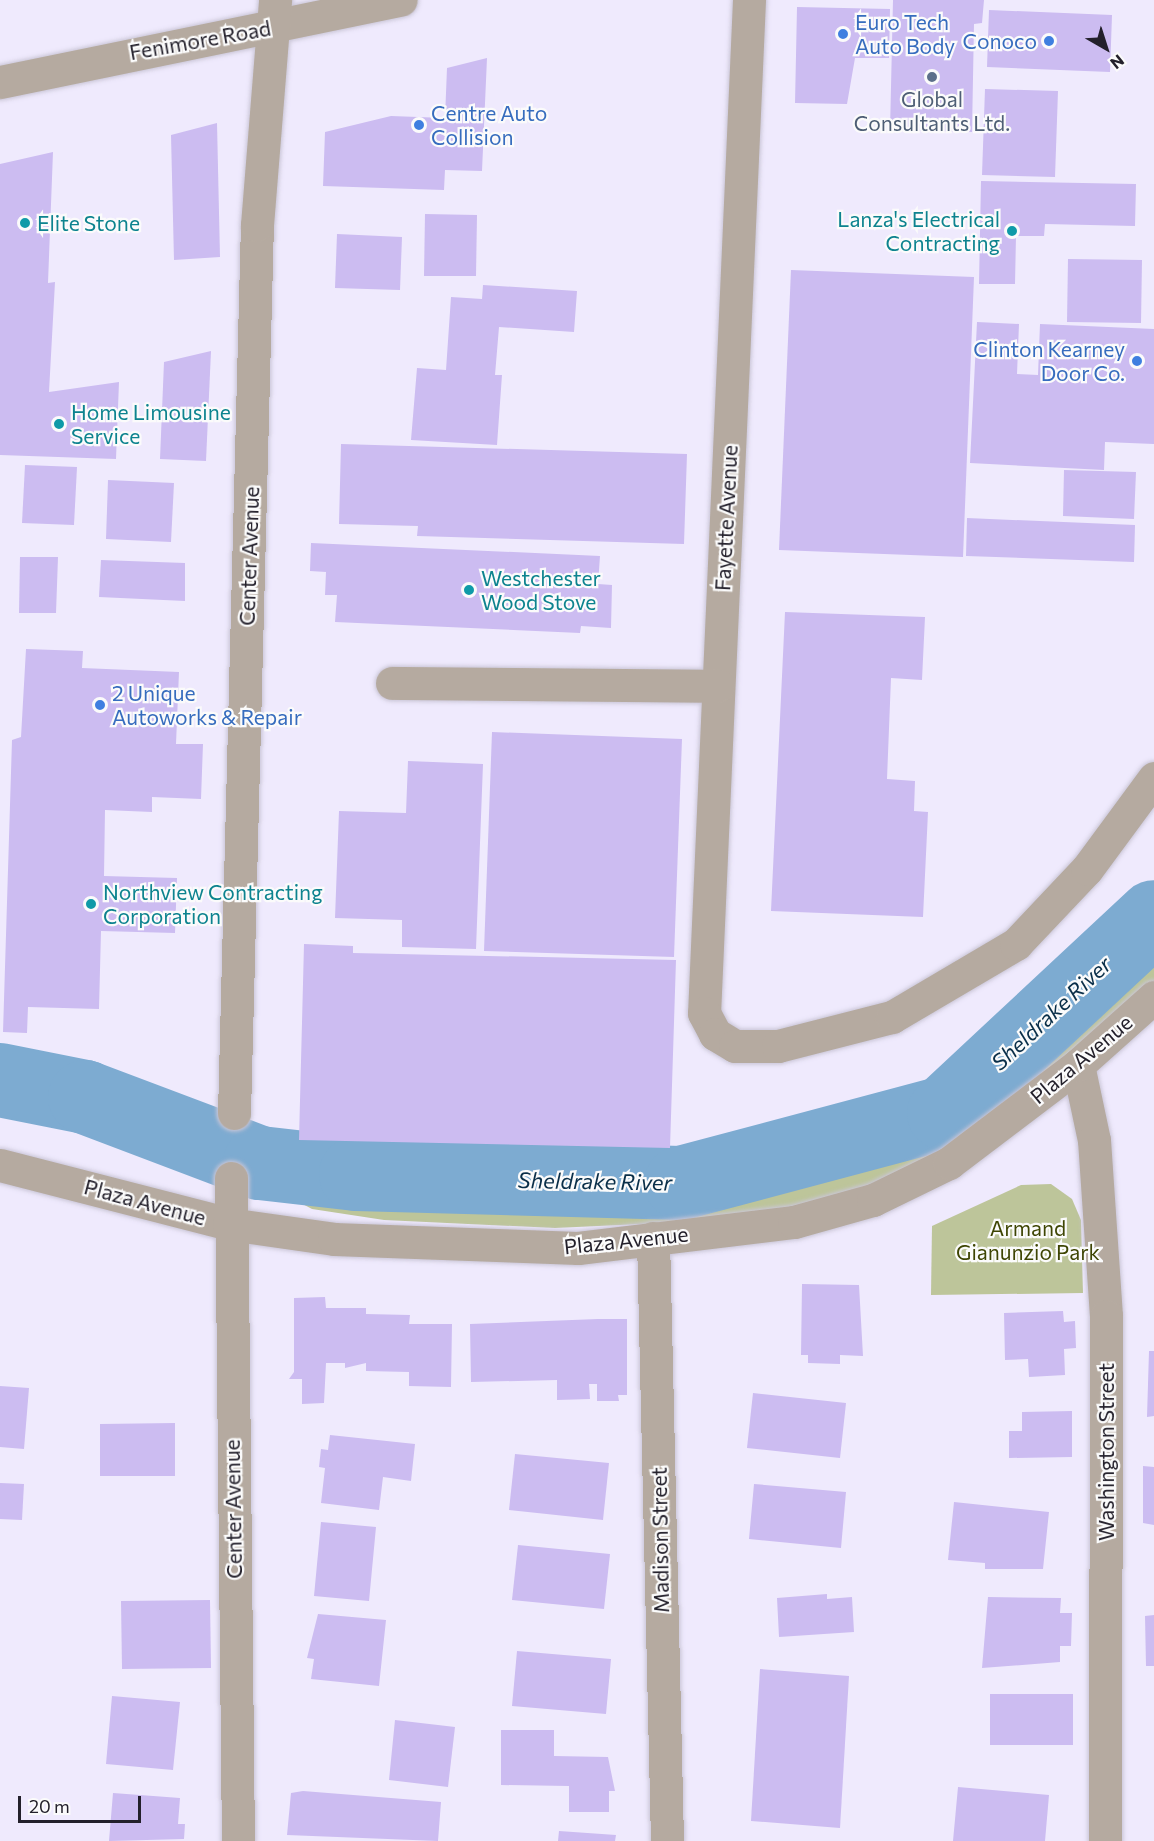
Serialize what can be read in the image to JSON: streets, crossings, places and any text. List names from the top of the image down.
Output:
{
  "streets": {
    "street": [
      "Fenimore Road",
      "Fayette Avenue",
      "Center Avenue",
      "Plaza Avenue",
      "Washington Street",
      "Madison Street"
    ]
  },
  "crossings": [
    ["Fenimore Road", "Center Avenue"],
    ["Center Avenue", "Plaza Avenue"],
    ["Plaza Avenue", "Washington Street"],
    ["Plaza Avenue", "Madison Street"]
  ],
  "water": ["Sheldrake River"],
  "parks": ["Armand Gianunzio Park"],
  "places": [
    "Euro Tech Auto Body",
    "Conoco",
    "Global Consultants Ltd.",
    "Centre Auto Collision",
    "Elite Stone",
    "Lanza's Electrical Contracting",
    "Clinton Kearney Door Co.",
    "Home Limousine Service",
    "Westchester Wood Stove",
    "2 Unique Autoworks & Repair",
    "Northview Contracting Corporation"
  ],
  "scale_bar": "20 m",
  "north": "bottom right"
}
